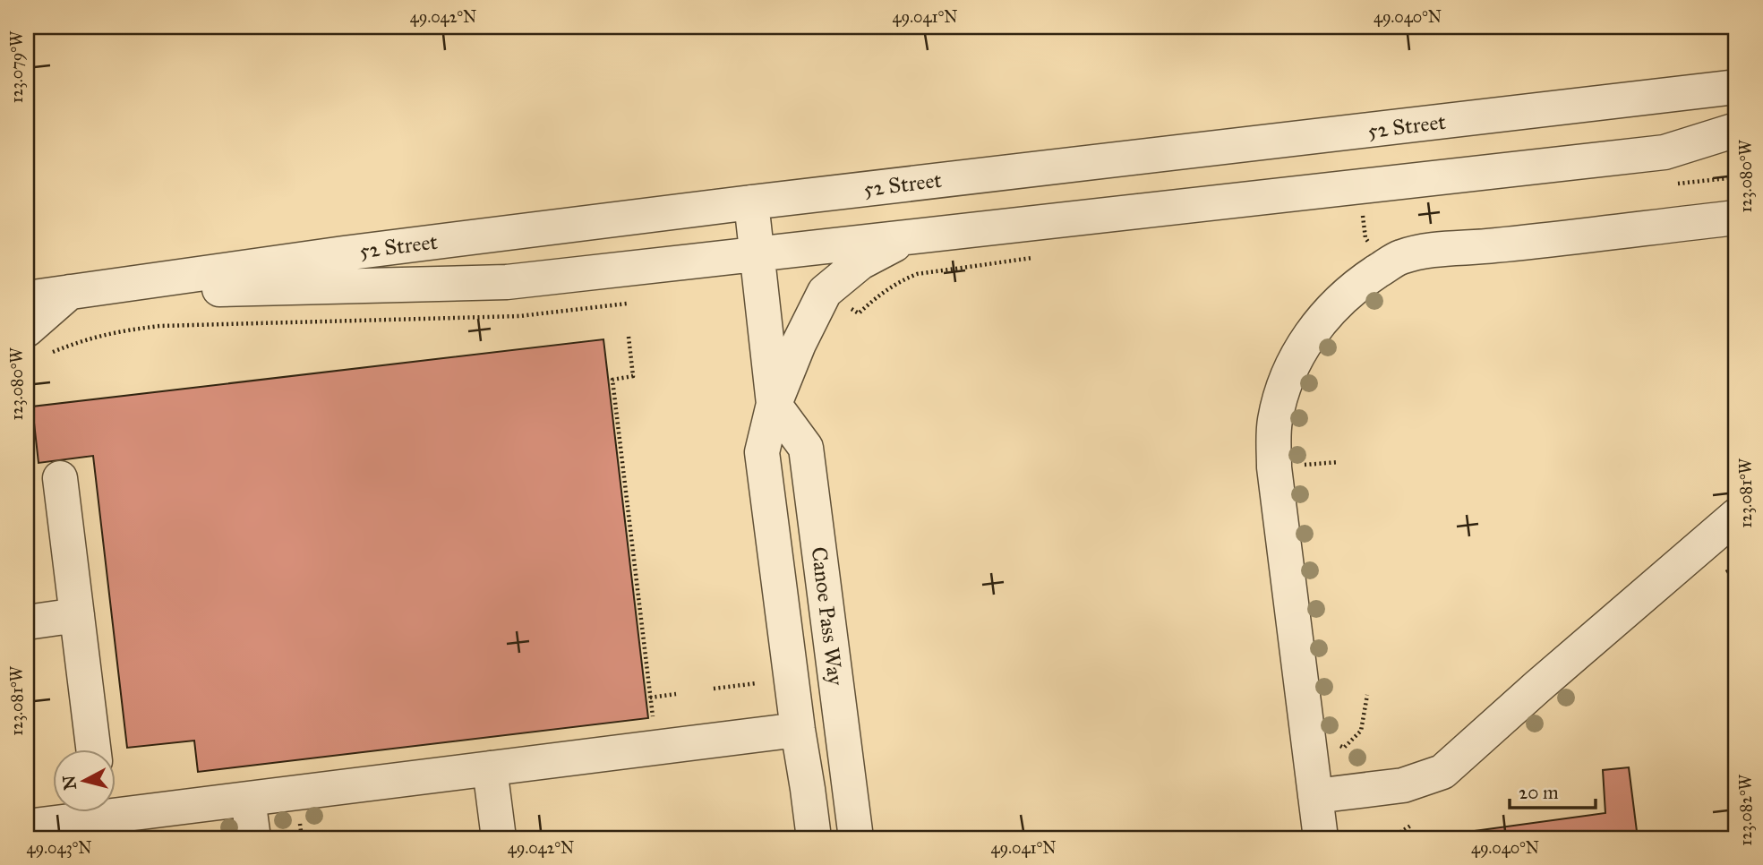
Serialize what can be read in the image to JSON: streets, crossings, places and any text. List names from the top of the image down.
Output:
{
  "streets": {
    "street": ["52 Street", "Canoe Pass Way"]
  },
  "crossings": [
    ["52 Street", "Canoe Pass Way"]
  ],
  "scale_bar": "20 m",
  "north": "left",
  "coordinates": [
    "49.042°N",
    "49.041°N",
    "49.040°N",
    "123.079°W",
    "123.080°W",
    "123.081°W",
    "123.082°W",
    "49.043°N"
  ]
}
